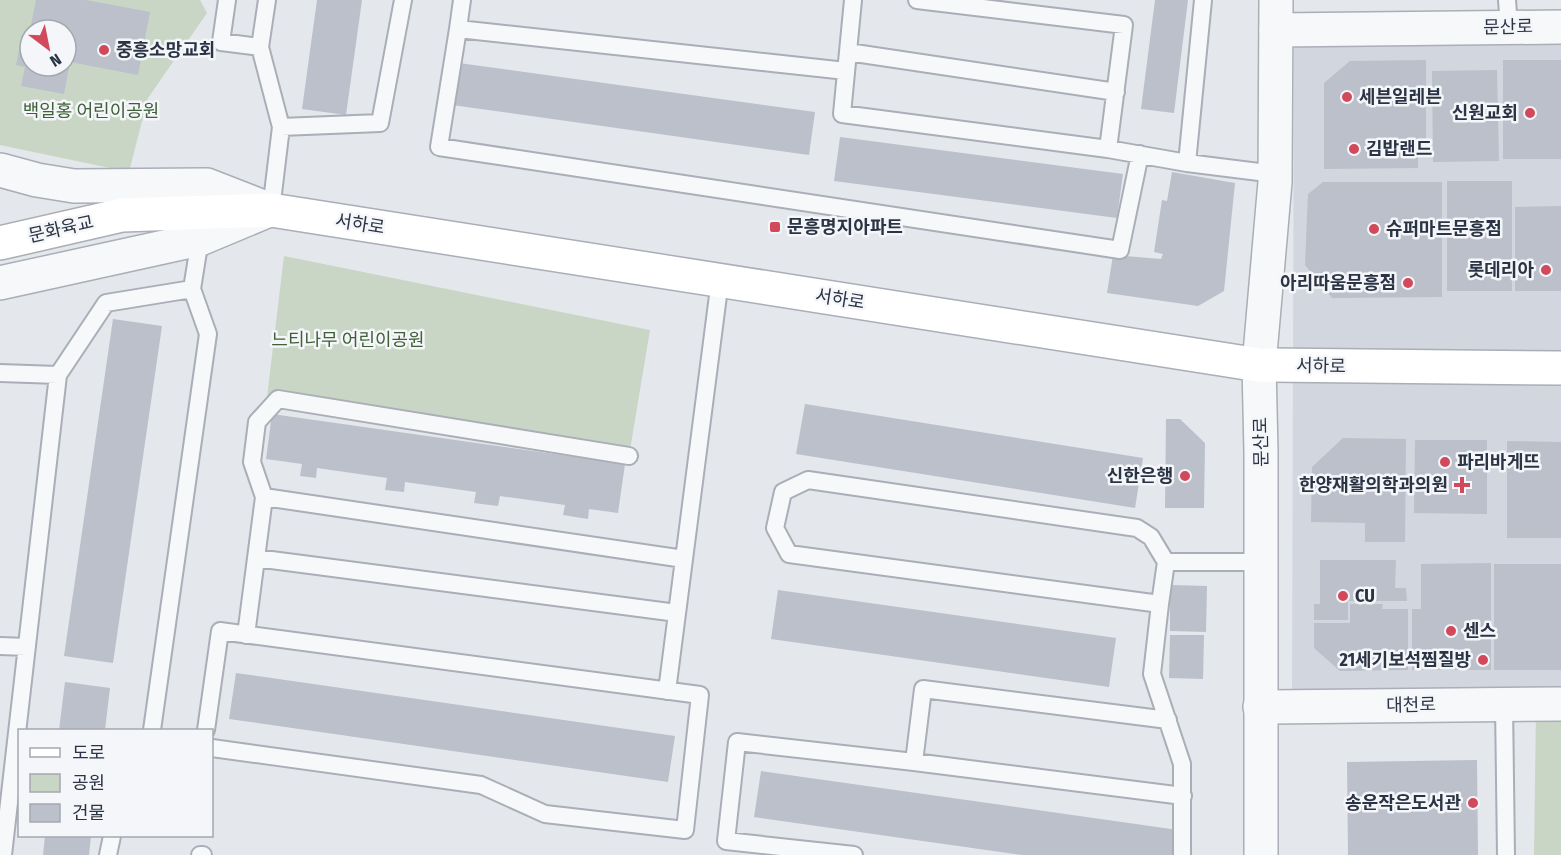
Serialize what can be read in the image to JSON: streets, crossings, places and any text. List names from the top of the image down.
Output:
{
  "streets": {
    "main road": ["서하로", "문화육교"],
    "street": ["문산로", "대천로"]
  },
  "crossings": [
    ["문산로", "서하로"],
    ["문산로", "대천로"],
    ["서하로", "문화육교"]
  ],
  "parks": ["백일홍 어린이공원", "느티나무 어린이공원"],
  "places": {
    "other": [
      "중흥소망교회",
      "세븐일레븐",
      "신원교회",
      "김밥랜드",
      "슈퍼마트문흥점",
      "롯데리아",
      "아리따움문흥점",
      "파리바게뜨",
      "신한은행",
      "CU",
      "센스",
      "21세기보석찜질방",
      "송운작은도서관"
    ],
    "transit": ["문흥명지아파트"],
    "health": ["한양재활의학과의원"]
  },
  "legend": ["도로", "공원", "건물"],
  "north": "bottom right"
}
